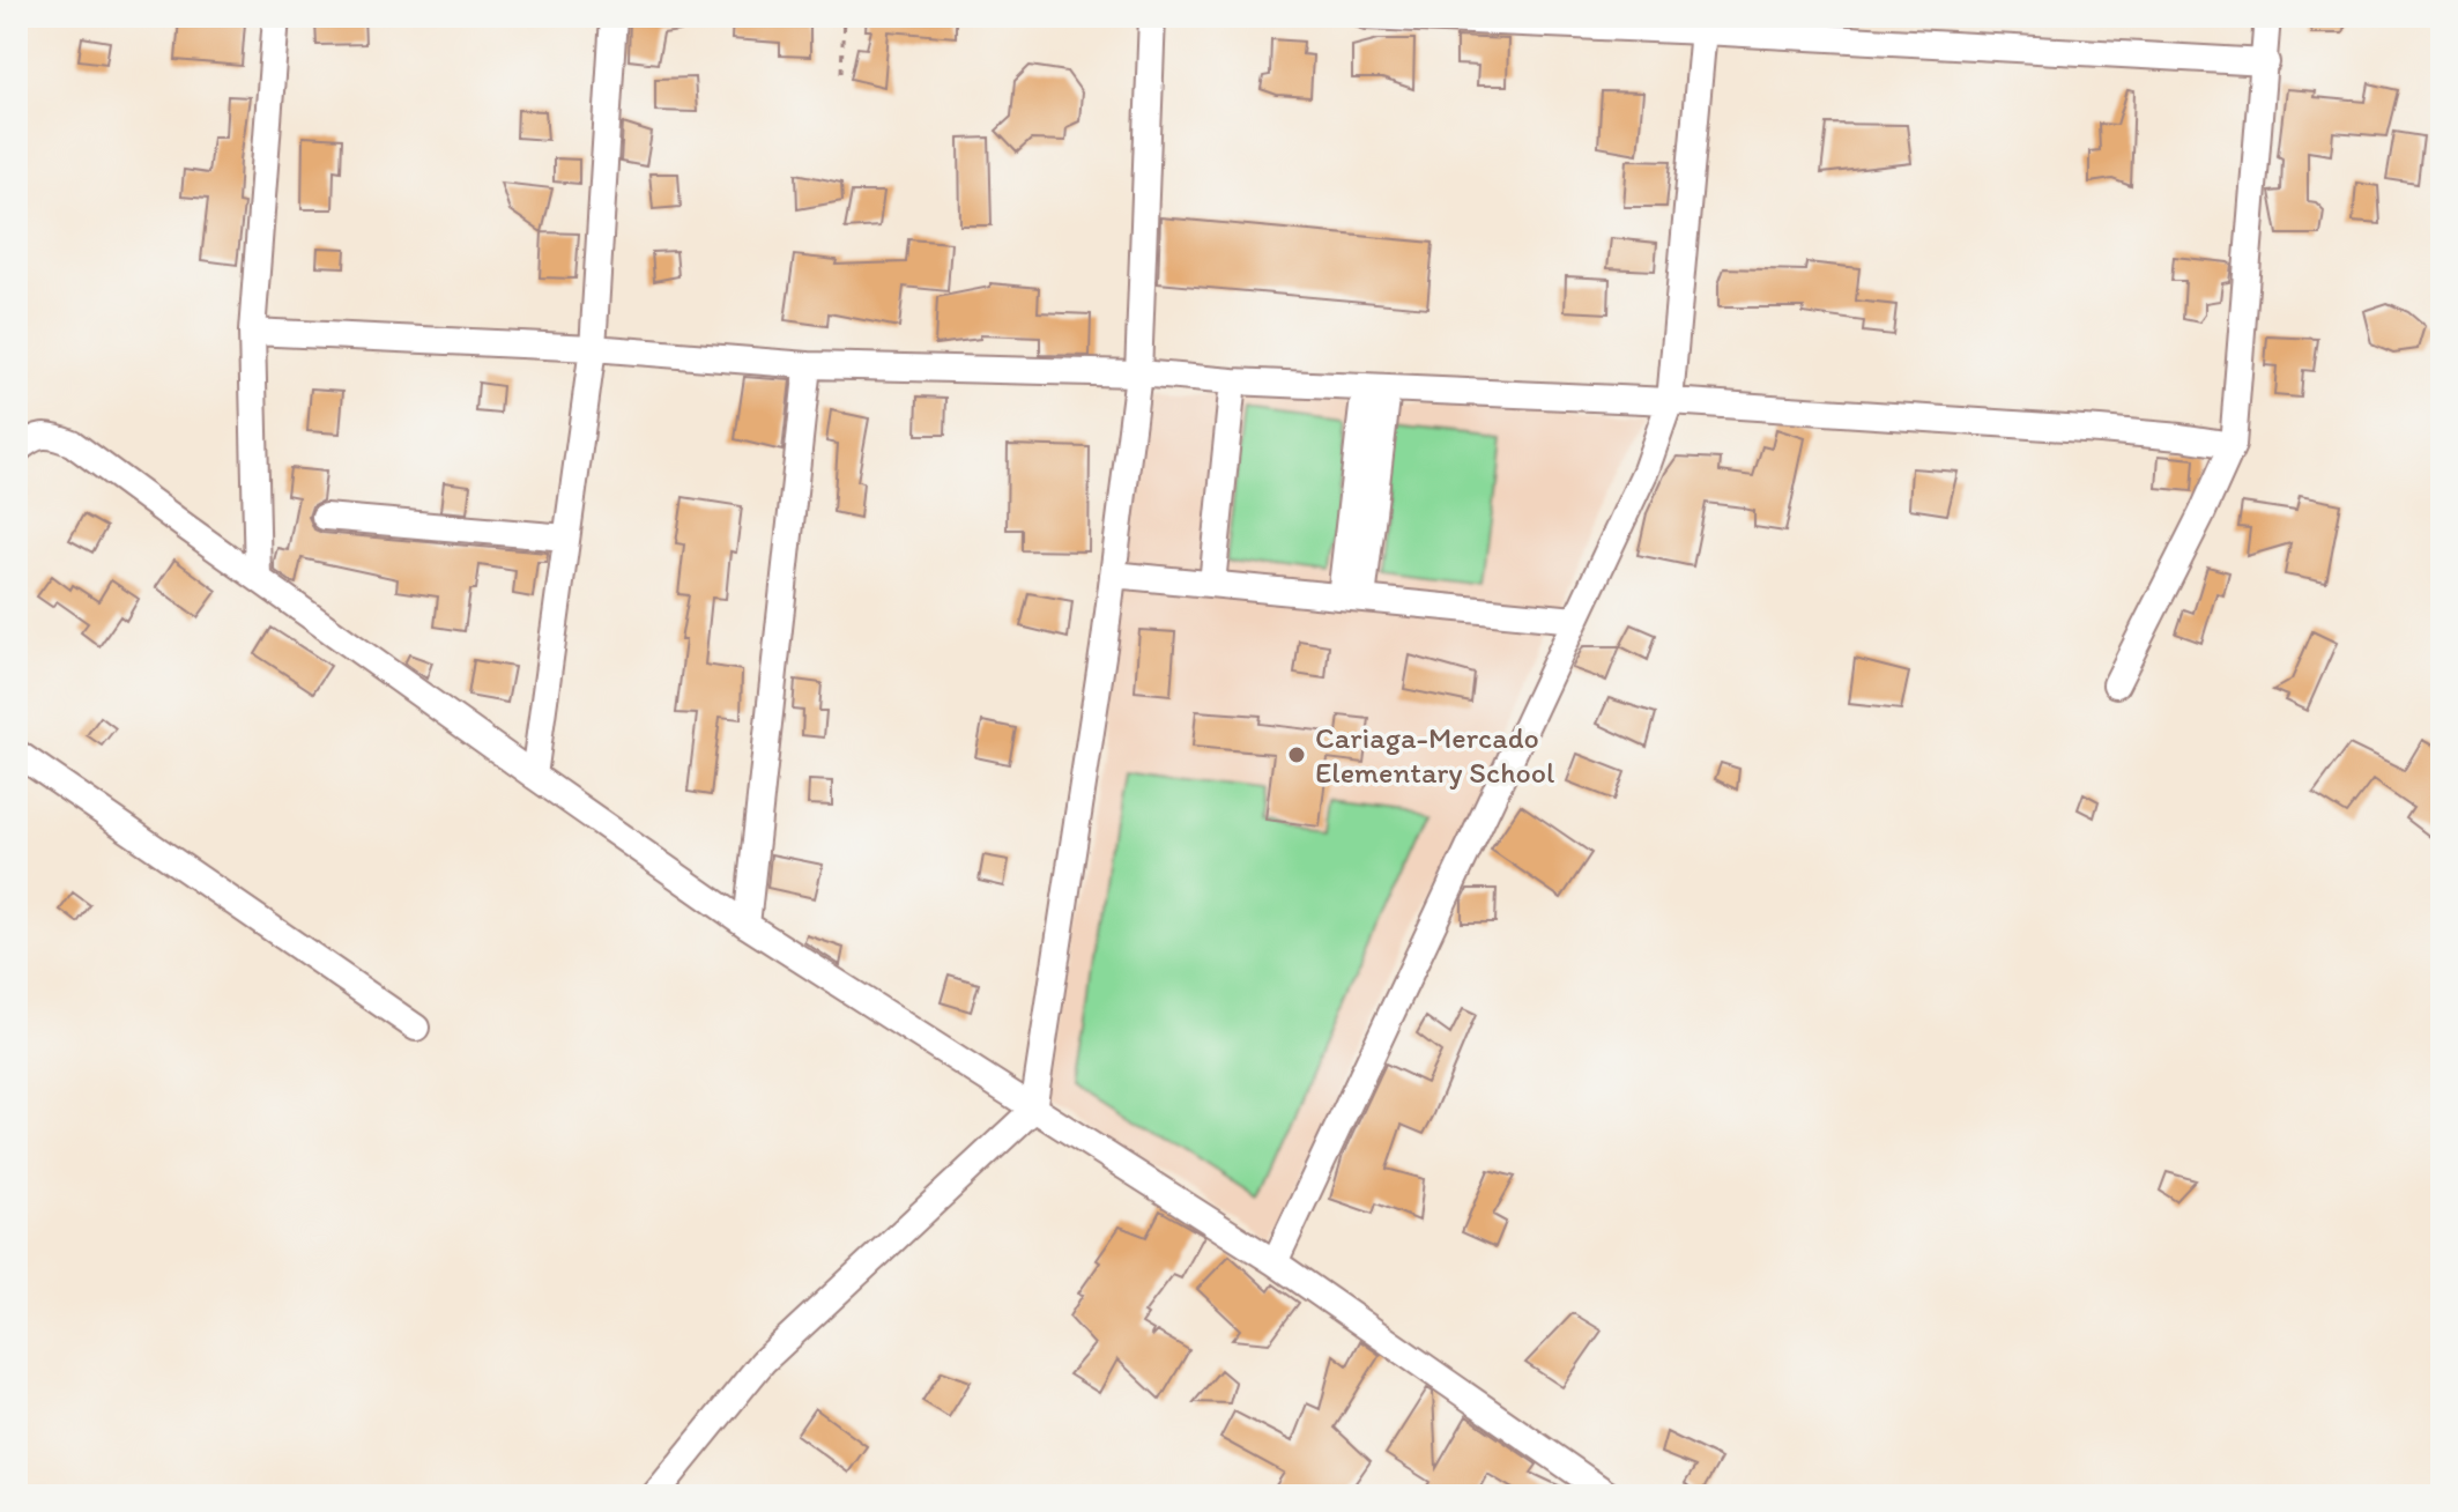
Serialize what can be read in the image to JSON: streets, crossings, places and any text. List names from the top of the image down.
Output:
{
  "places": ["Cariaga-Mercado Elementary School"]
}
